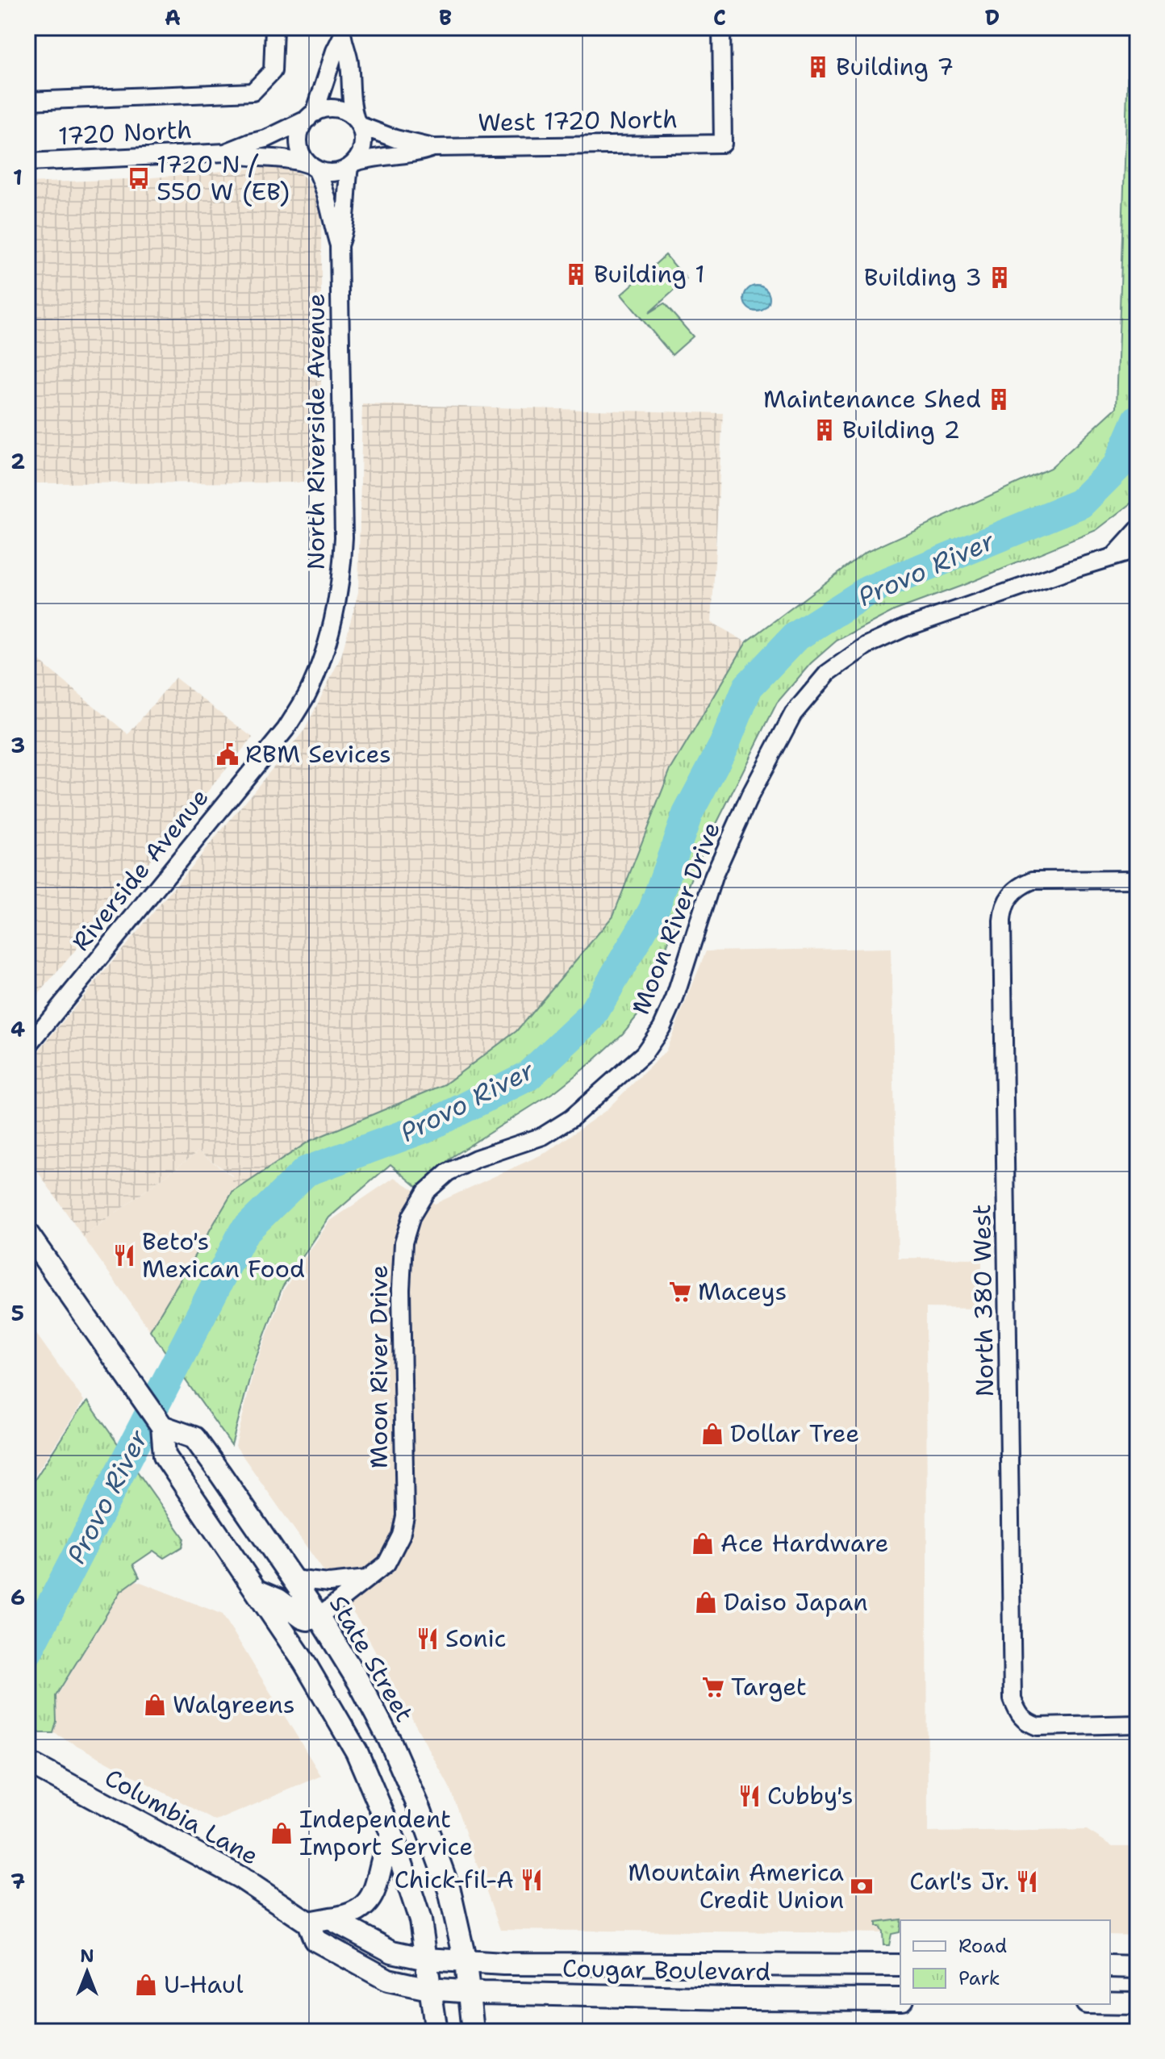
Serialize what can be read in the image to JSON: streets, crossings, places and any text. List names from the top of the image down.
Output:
{
  "streets": {
    "main road": ["State Street", "Columbia Lane", "Cougar Boulevard"],
    "street": [
      "West 1720 North",
      "1720 North",
      "North Riverside Avenue",
      "Riverside Avenue",
      "Moon River Drive",
      "North 380 West"
    ]
  },
  "crossings": [
    ["West 1720 North", "1720 North"],
    ["West 1720 North", "North Riverside Avenue"],
    ["1720 North", "North Riverside Avenue"],
    ["North Riverside Avenue", "Riverside Avenue"],
    ["Moon River Drive", "State Street"],
    ["State Street", "Cougar Boulevard"],
    ["Columbia Lane", "Cougar Boulevard"]
  ],
  "water": ["Provo River"],
  "places": {
    "building": [
      "Building 7",
      "Building 1",
      "Building 3",
      "Maintenance Shed",
      "Building 2"
    ],
    "bus stop": ["1720 N / 550 W (EB)"],
    "public building": ["RBM Sevices"],
    "restaurant": [
      "Beto's Mexican Food",
      "Sonic",
      "Cubby's",
      "Chick-fil-A",
      "Carl's Jr."
    ],
    "supermarket": ["Maceys", "Target"],
    "shop": [
      "Dollar Tree",
      "Ace Hardware",
      "Daiso Japan",
      "Walgreens",
      "Independent Import Service",
      "U-Haul"
    ],
    "bank": ["Mountain America Credit Union"]
  },
  "legend": ["Road", "Park"],
  "north": "top",
  "grid": {
    "columns": [
      "A",
      "B",
      "C",
      "D"
    ],
    "rows": [
      "1",
      "2",
      "3",
      "4",
      "5",
      "6",
      "7"
    ]
  }
}
